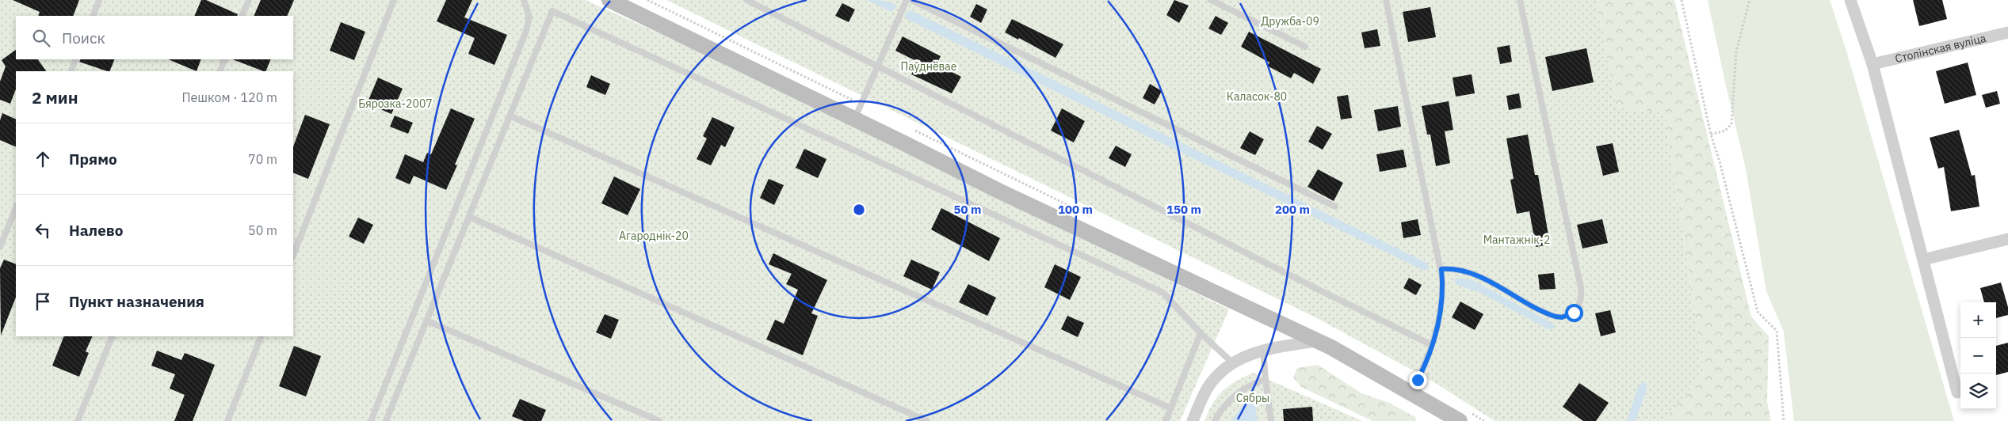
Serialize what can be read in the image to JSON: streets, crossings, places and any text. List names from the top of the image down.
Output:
{
  "streets": {
    "street": ["Столінская вуліца"]
  },
  "parks": [
    "Дружба-09",
    "Паўднёвае",
    "Каласок-80",
    "Бярозка-2007",
    "Агароднік-20",
    "Мантажнік-2",
    "Сябры"
  ],
  "page": {
    "search": "Поиск",
    "heading": ["2 мин", "Пешком · 120 m"],
    "list": [
      ["Прямо", "70 m"],
      ["Налево", "50 m"],
      "Пункт назначения"
    ],
    "map_buttons": ["+", "−"]
  },
  "rings": [
    "50 m",
    "100 m",
    "150 m",
    "200 m"
  ]
}
